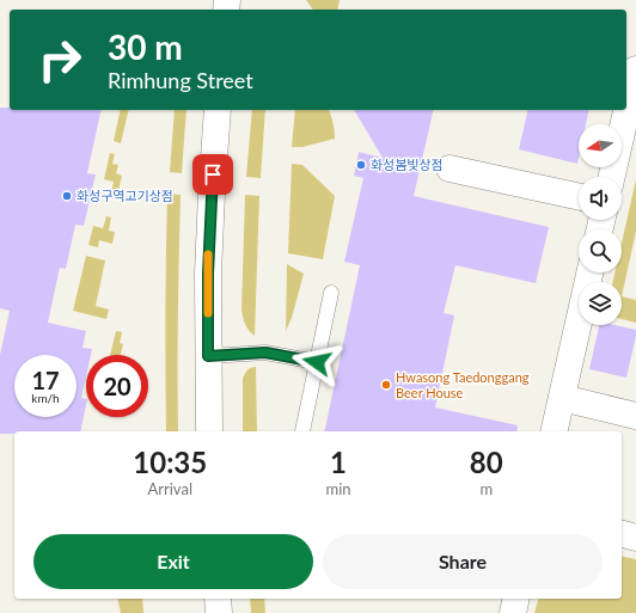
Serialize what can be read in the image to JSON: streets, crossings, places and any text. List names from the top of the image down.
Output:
{
  "places": ["화성봄빛상점", "화성구역고기상점", "Hwasong Taedonggang Beer House"],
  "north": "left",
  "page": {
    "turn": ["30 m", "Rimhung Street"],
    "speed": "17 km/h",
    "limit": "20",
    "eta": [
      "10:35",
      "Arrival",
      "1",
      "min",
      "80",
      "m"
    ],
    "buttons": ["Exit", "Share"]
  }
}
